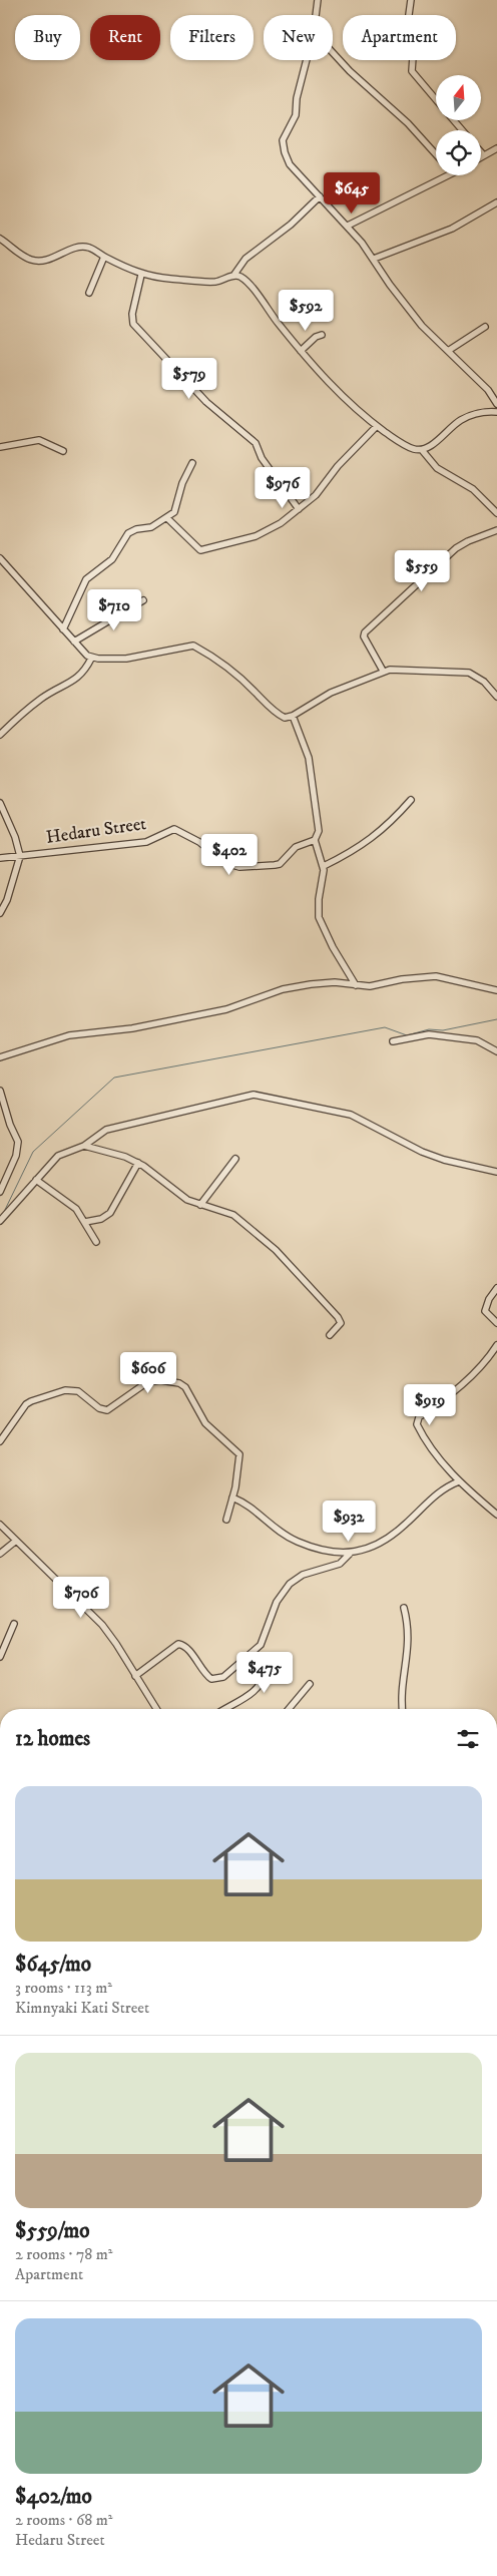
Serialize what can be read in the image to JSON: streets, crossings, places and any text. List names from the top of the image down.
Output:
{
  "streets": {
    "street": ["Hedaru Street"]
  },
  "north": "top",
  "page": {
    "chip": [
      "Buy",
      "Rent",
      "Filters",
      "New",
      "Apartment"
    ],
    "price": [
      "$645",
      "$592",
      "$579",
      "$976",
      "$559",
      "$710",
      "$402",
      "$606",
      "$919",
      "$932",
      "$706",
      "$475"
    ],
    "heading": "12 homes",
    "list": [
      {
        "name": "$645/mo",
        "note": "3 rooms · 113 m² · Kimnyaki Kati Street"
      },
      {
        "name": "$559/mo",
        "note": "2 rooms · 78 m² · Apartment"
      },
      {
        "name": "$402/mo",
        "note": "2 rooms · 68 m² · Hedaru Street"
      }
    ]
  }
}
